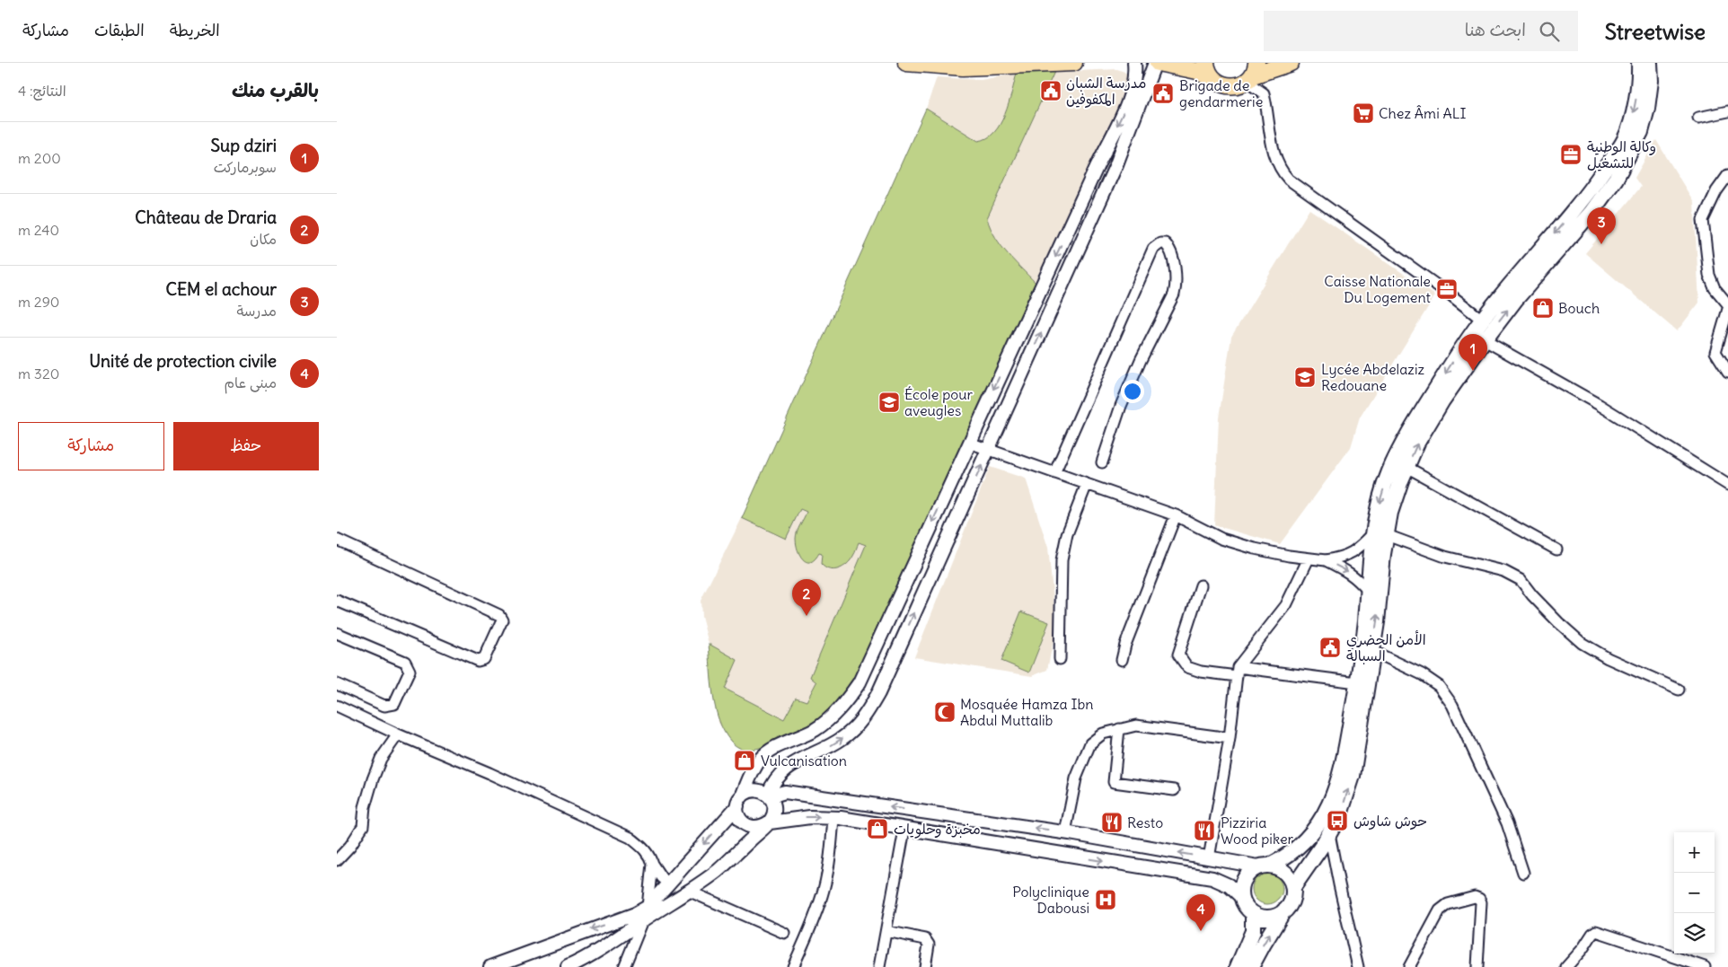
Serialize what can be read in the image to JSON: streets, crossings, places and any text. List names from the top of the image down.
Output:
{
  "places": {
    "public building": ["مدرسة الشبان المكفوفين", "Brigade de gendarmerie", "الأمن الحضري السبالة"],
    "supermarket": ["Chez Âmi ALI"],
    "office": ["وكالة الوطنية للتشغيل", "Caisse Nationale Du Logement"],
    "shop": ["Bouch", "Vulcanisation", "مخبزة وحلويات"],
    "school or university": ["Lycée Abdelaziz Redouane", "École pour aveugles"],
    "mosque": ["Mosquée Hamza Ibn Abdul Muttalib"],
    "bus stop": ["حوش شاوش"],
    "restaurant": ["Resto", "Pizziria Wood piker"],
    "hospital": ["Polyclinique Dabousi"]
  },
  "page": {
    "header": "Streetwise",
    "search": "ابحث هنا",
    "nav": ["الخريطة", "الطبقات", "مشاركة"],
    "heading": ["بالقرب منك", "النتائج: 4"],
    "list": [
      {
        "mark": "1",
        "name": "Sup dziri",
        "note": "سوبرماركت",
        "value": "200 m"
      },
      {
        "mark": "2",
        "name": "Château de Draria",
        "note": "مكان",
        "value": "240 m"
      },
      {
        "mark": "3",
        "name": "CEM el achour",
        "note": "مدرسة",
        "value": "290 m"
      },
      {
        "mark": "4",
        "name": "Unité de protection civile",
        "note": "مبنى عام",
        "value": "320 m"
      }
    ],
    "pins": [
      "3",
      "1",
      "2",
      "4"
    ],
    "buttons": ["حفظ", "مشاركة"],
    "map_buttons": ["+", "−"]
  }
}
